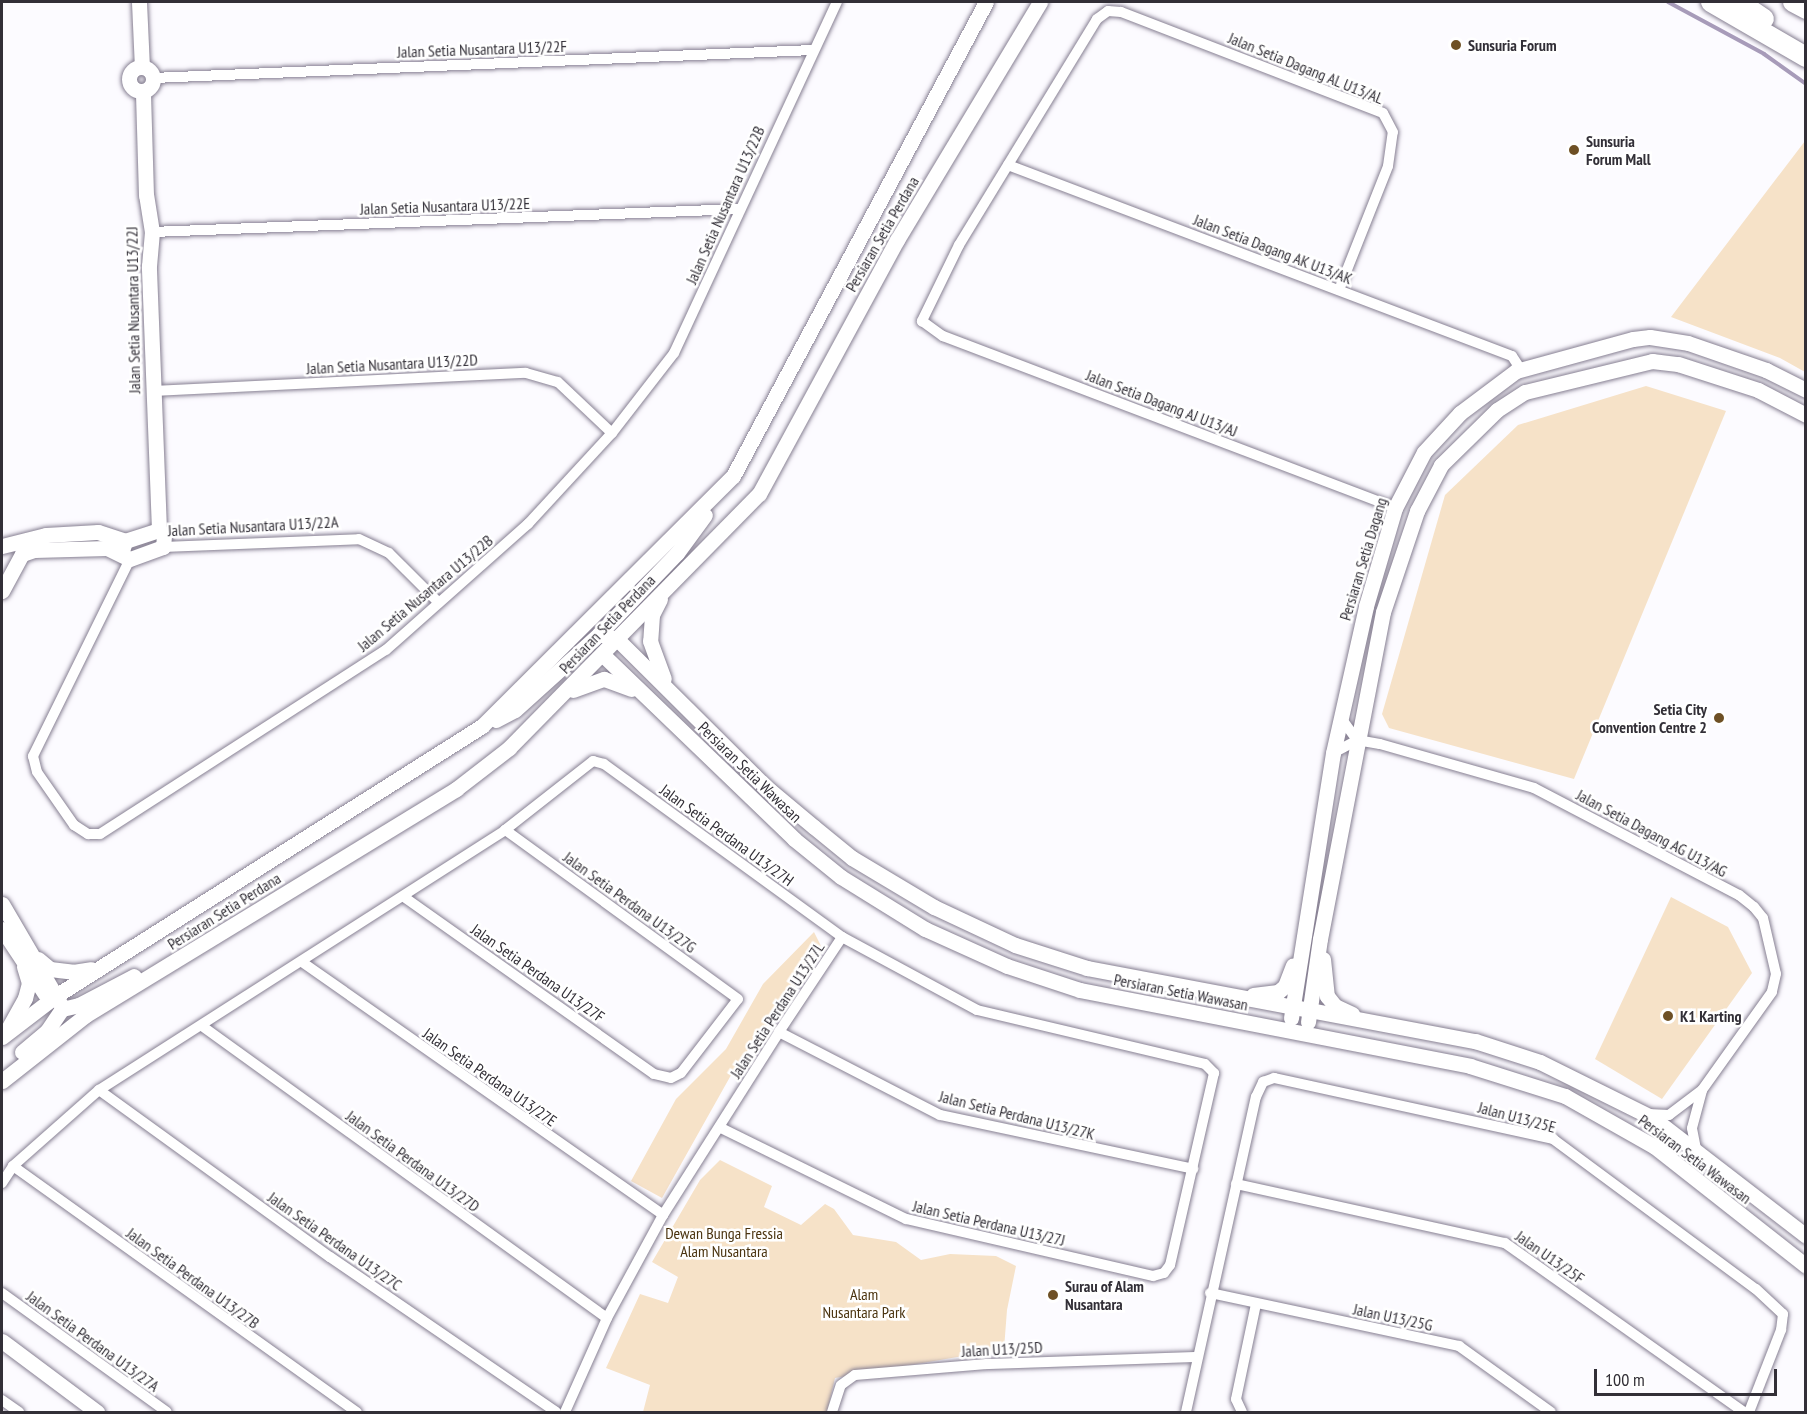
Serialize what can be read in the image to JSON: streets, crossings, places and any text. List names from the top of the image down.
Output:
{
  "streets": {
    "street": [
      "Jalan Setia Nusantara U13/22F",
      "Jalan Setia Dagang AL U13/AL",
      "Jalan Setia Nusantara U13/22B",
      "Jalan Setia Nusantara U13/22E",
      "Persiaran Setia Perdana",
      "Jalan Setia Dagang AK U13/AK",
      "Jalan Setia Nusantara U13/22J",
      "Jalan Setia Nusantara U13/22D",
      "Jalan Setia Dagang AJ U13/AJ",
      "Jalan Setia Nusantara U13/22A",
      "Persiaran Setia Dagang",
      "Persiaran Setia Wawasan",
      "Jalan Setia Dagang AG U13/AG",
      "Jalan Setia Perdana U13/27H",
      "Jalan Setia Perdana U13/27G",
      "Jalan Setia Perdana U13/27F",
      "Jalan Setia Perdana U13/27L",
      "Jalan Setia Perdana U13/27E",
      "Jalan Setia Perdana U13/27K",
      "Jalan U13/25E",
      "Jalan Setia Perdana U13/27D",
      "Jalan Setia Perdana U13/27J",
      "Jalan Setia Perdana U13/27C",
      "Jalan U13/25F",
      "Jalan Setia Perdana U13/27B",
      "Jalan U13/25G",
      "Jalan Setia Perdana U13/27A",
      "Jalan U13/25D"
    ]
  },
  "crossings": [
    ["Jalan Setia Nusantara U13/22F", "Jalan Setia Nusantara U13/22B"],
    ["Jalan Setia Nusantara U13/22F", "Jalan Setia Nusantara U13/22J"],
    ["Jalan Setia Dagang AL U13/AL", "Jalan Setia Dagang AK U13/AK"],
    ["Jalan Setia Dagang AL U13/AL", "Jalan Setia Dagang AJ U13/AJ"],
    ["Jalan Setia Nusantara U13/22B", "Jalan Setia Nusantara U13/22E"],
    ["Jalan Setia Nusantara U13/22B", "Jalan Setia Nusantara U13/22D"],
    ["Jalan Setia Nusantara U13/22B", "Jalan Setia Nusantara U13/22A"],
    ["Jalan Setia Nusantara U13/22E", "Jalan Setia Nusantara U13/22J"],
    ["Persiaran Setia Perdana", "Persiaran Setia Wawasan"],
    ["Jalan Setia Dagang AK U13/AK", "Jalan Setia Dagang AJ U13/AJ"],
    ["Jalan Setia Dagang AK U13/AK", "Persiaran Setia Dagang"],
    ["Jalan Setia Nusantara U13/22J", "Jalan Setia Nusantara U13/22D"],
    ["Jalan Setia Nusantara U13/22J", "Jalan Setia Nusantara U13/22A"],
    ["Jalan Setia Dagang AJ U13/AJ", "Persiaran Setia Dagang"],
    ["Persiaran Setia Dagang", "Persiaran Setia Wawasan"],
    ["Persiaran Setia Wawasan", "Jalan Setia Dagang AG U13/AG"],
    ["Jalan Setia Perdana U13/27H", "Jalan Setia Perdana U13/27G"],
    ["Jalan Setia Perdana U13/27H", "Jalan Setia Perdana U13/27L"],
    ["Jalan Setia Perdana U13/27G", "Jalan Setia Perdana U13/27F"],
    ["Jalan Setia Perdana U13/27L", "Jalan Setia Perdana U13/27E"],
    ["Jalan Setia Perdana U13/27L", "Jalan Setia Perdana U13/27K"],
    ["Jalan Setia Perdana U13/27L", "Jalan Setia Perdana U13/27D"],
    ["Jalan Setia Perdana U13/27L", "Jalan Setia Perdana U13/27J"],
    ["Jalan U13/25E", "Jalan U13/25F"]
  ],
  "parks": ["Dewan Bunga Fressia Alam Nusantara", "Alam Nusantara Park"],
  "places": [
    "Sunsuria Forum",
    "Sunsuria Forum Mall",
    "Setia City Convention Centre 2",
    "K1 Karting",
    "Surau of Alam Nusantara"
  ],
  "scale_bar": "100 m"
}
